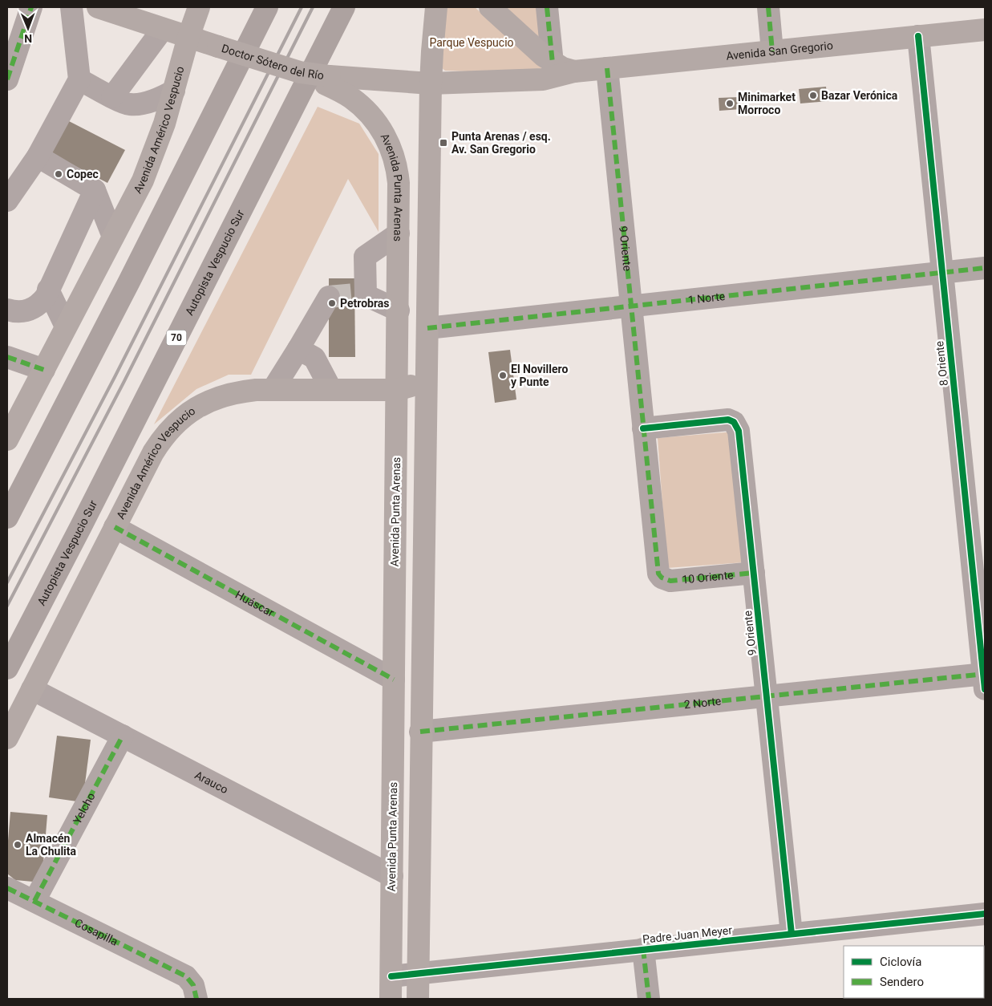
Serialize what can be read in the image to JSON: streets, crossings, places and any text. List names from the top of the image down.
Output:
{
  "streets": {
    "highway": ["Autopista Vespucio Sur", "70"],
    "main road": [
      "Avenida San Gregorio",
      "Doctor Sótero del Río",
      "Avenida Américo Vespucio",
      "Avenida Punta Arenas"
    ],
    "street": [
      "9 Oriente",
      "1 Norte",
      "8 Oriente",
      "10 Oriente",
      "Huáscar",
      "2 Norte",
      "Arauco",
      "Yelcho",
      "Cosapilla",
      "Padre Juan Meyer"
    ]
  },
  "crossings": [
    ["Avenida San Gregorio", "Doctor Sótero del Río"],
    ["Avenida San Gregorio", "9 Oriente"],
    ["Avenida San Gregorio", "8 Oriente"],
    ["Doctor Sótero del Río", "Avenida Américo Vespucio"],
    ["Doctor Sótero del Río", "Avenida Punta Arenas"],
    ["Avenida Américo Vespucio", "Avenida Punta Arenas"],
    ["Avenida Américo Vespucio", "Huáscar"],
    ["Avenida Américo Vespucio", "Arauco"],
    ["Avenida Punta Arenas", "Huáscar"],
    ["Avenida Punta Arenas", "Arauco"],
    ["Avenida Punta Arenas", "Padre Juan Meyer"],
    ["9 Oriente", "1 Norte"],
    ["9 Oriente", "10 Oriente"],
    ["9 Oriente", "2 Norte"],
    ["9 Oriente", "Padre Juan Meyer"],
    ["1 Norte", "8 Oriente"],
    ["8 Oriente", "2 Norte"],
    ["Arauco", "Yelcho"],
    ["Yelcho", "Cosapilla"]
  ],
  "parks": ["Parque Vespucio"],
  "places": {
    "other": [
      "Bazar Verónica",
      "Minimarket Morroco",
      "Copec",
      "Petrobras",
      "El Novillero y Punte",
      "Almacén La Chulita"
    ],
    "transit": ["Punta Arenas / esq. Av. San Gregorio"]
  },
  "legend": ["Ciclovía", "Sendero"],
  "north": "bottom"
}
